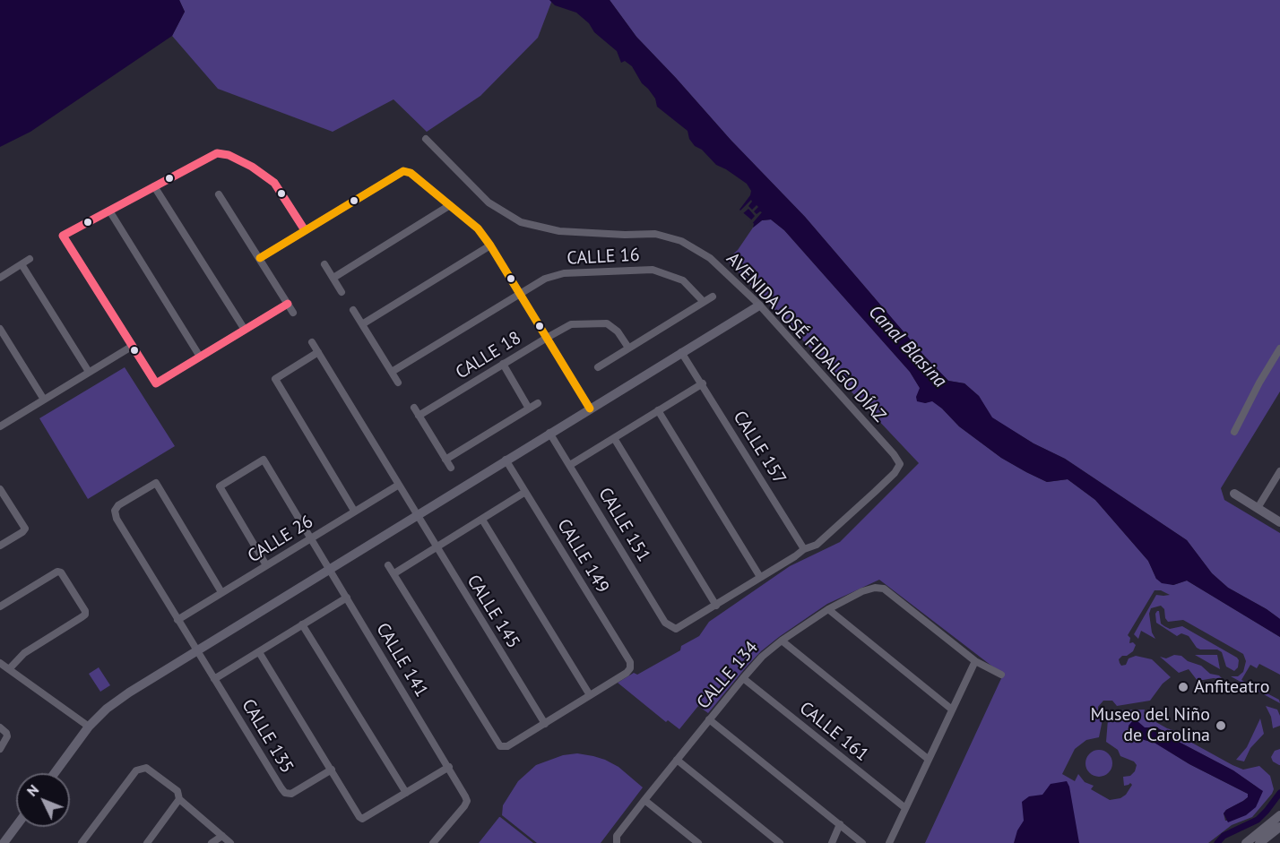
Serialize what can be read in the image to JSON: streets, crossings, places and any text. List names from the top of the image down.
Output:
{
  "streets": {
    "street": [
      "CALLE 16",
      "AVENIDA JOSÉ FIDALGO DÍAZ",
      "CALLE 18",
      "CALLE 157",
      "CALLE 151",
      "CALLE 26",
      "CALLE 149",
      "CALLE 145",
      "CALLE 141",
      "CALLE 134",
      "CALLE 161",
      "CALLE 135"
    ]
  },
  "crossings": [
    ["AVENIDA JOSÉ FIDALGO DÍAZ", "CALLE 157"],
    ["CALLE 26", "CALLE 145"],
    ["CALLE 26", "CALLE 141"],
    ["CALLE 26", "CALLE 135"],
    ["CALLE 134", "CALLE 161"]
  ],
  "water": ["Canal Blasina"],
  "places": ["Anfiteatro", "Museo del Niño de Carolina"],
  "north": "top left"
}
